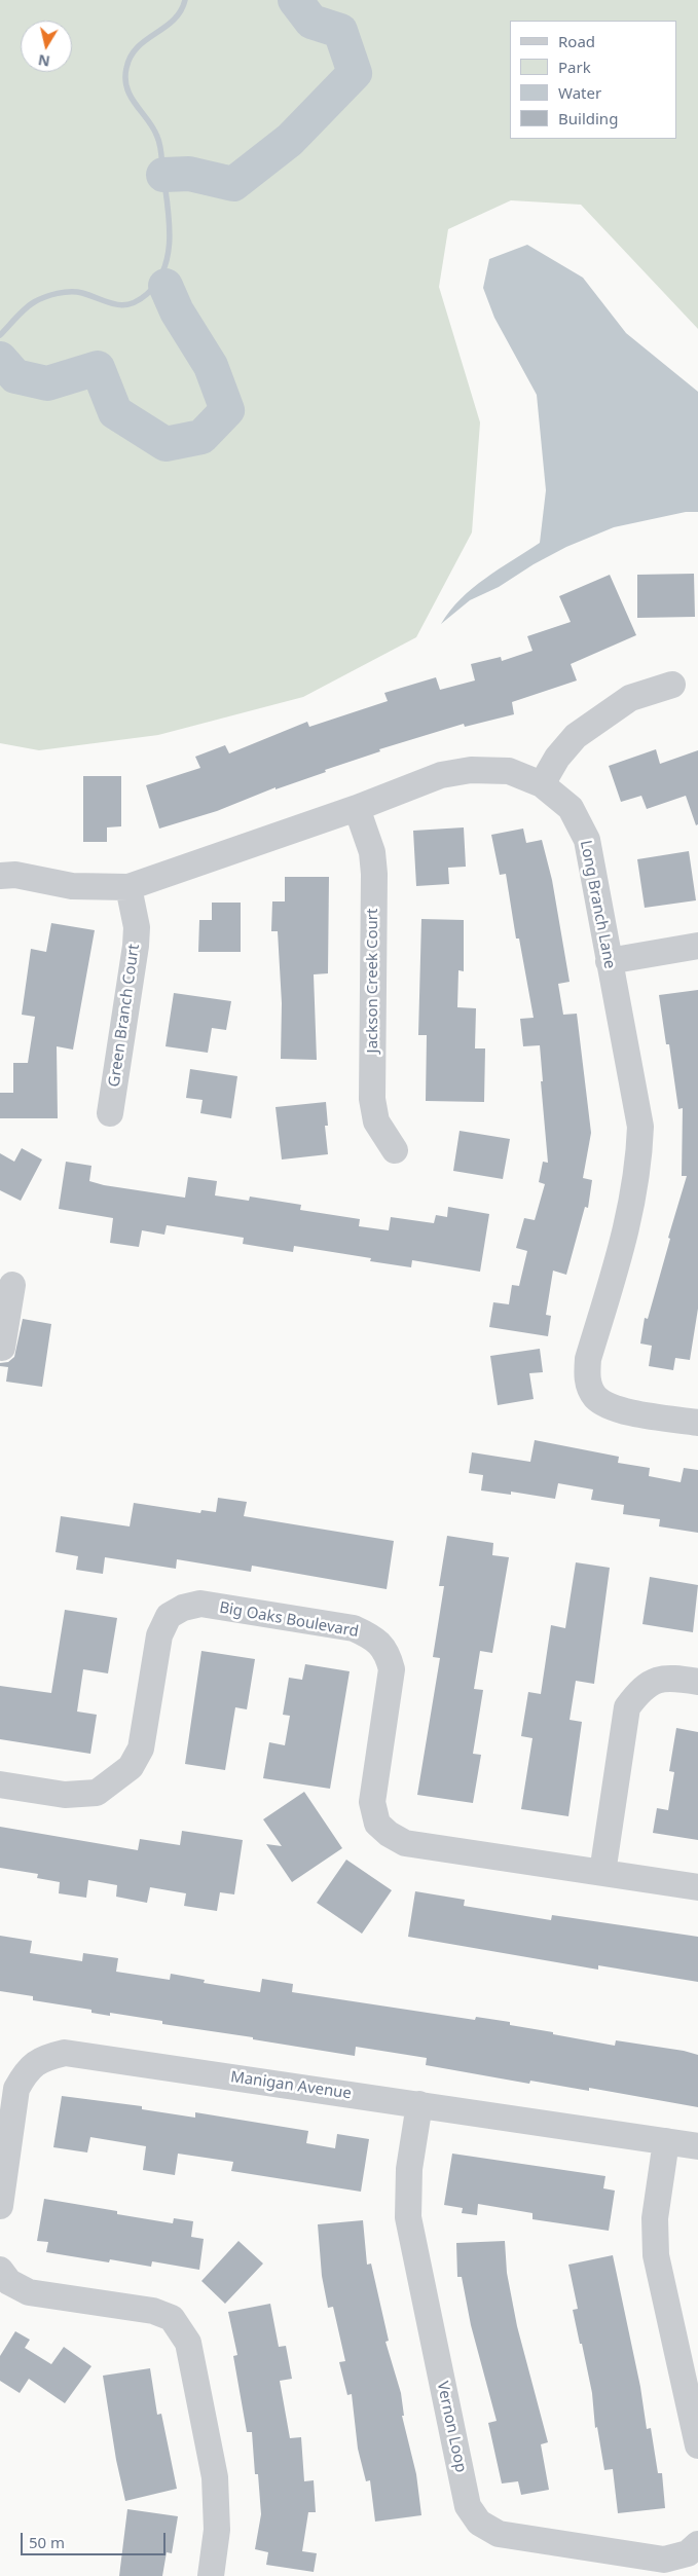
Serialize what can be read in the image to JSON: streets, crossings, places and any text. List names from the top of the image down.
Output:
{
  "streets": {
    "street": [
      "Long Branch Lane",
      "Jackson Creek Court",
      "Green Branch Court",
      "Big Oaks Boulevard",
      "Manigan Avenue",
      "Vernon Loop"
    ]
  },
  "crossings": [
    ["Long Branch Lane", "Jackson Creek Court"],
    ["Long Branch Lane", "Green Branch Court"],
    ["Manigan Avenue", "Vernon Loop"]
  ],
  "legend": [
    "Road",
    "Park",
    "Water",
    "Building"
  ],
  "scale_bar": "50 m",
  "north": "bottom"
}
